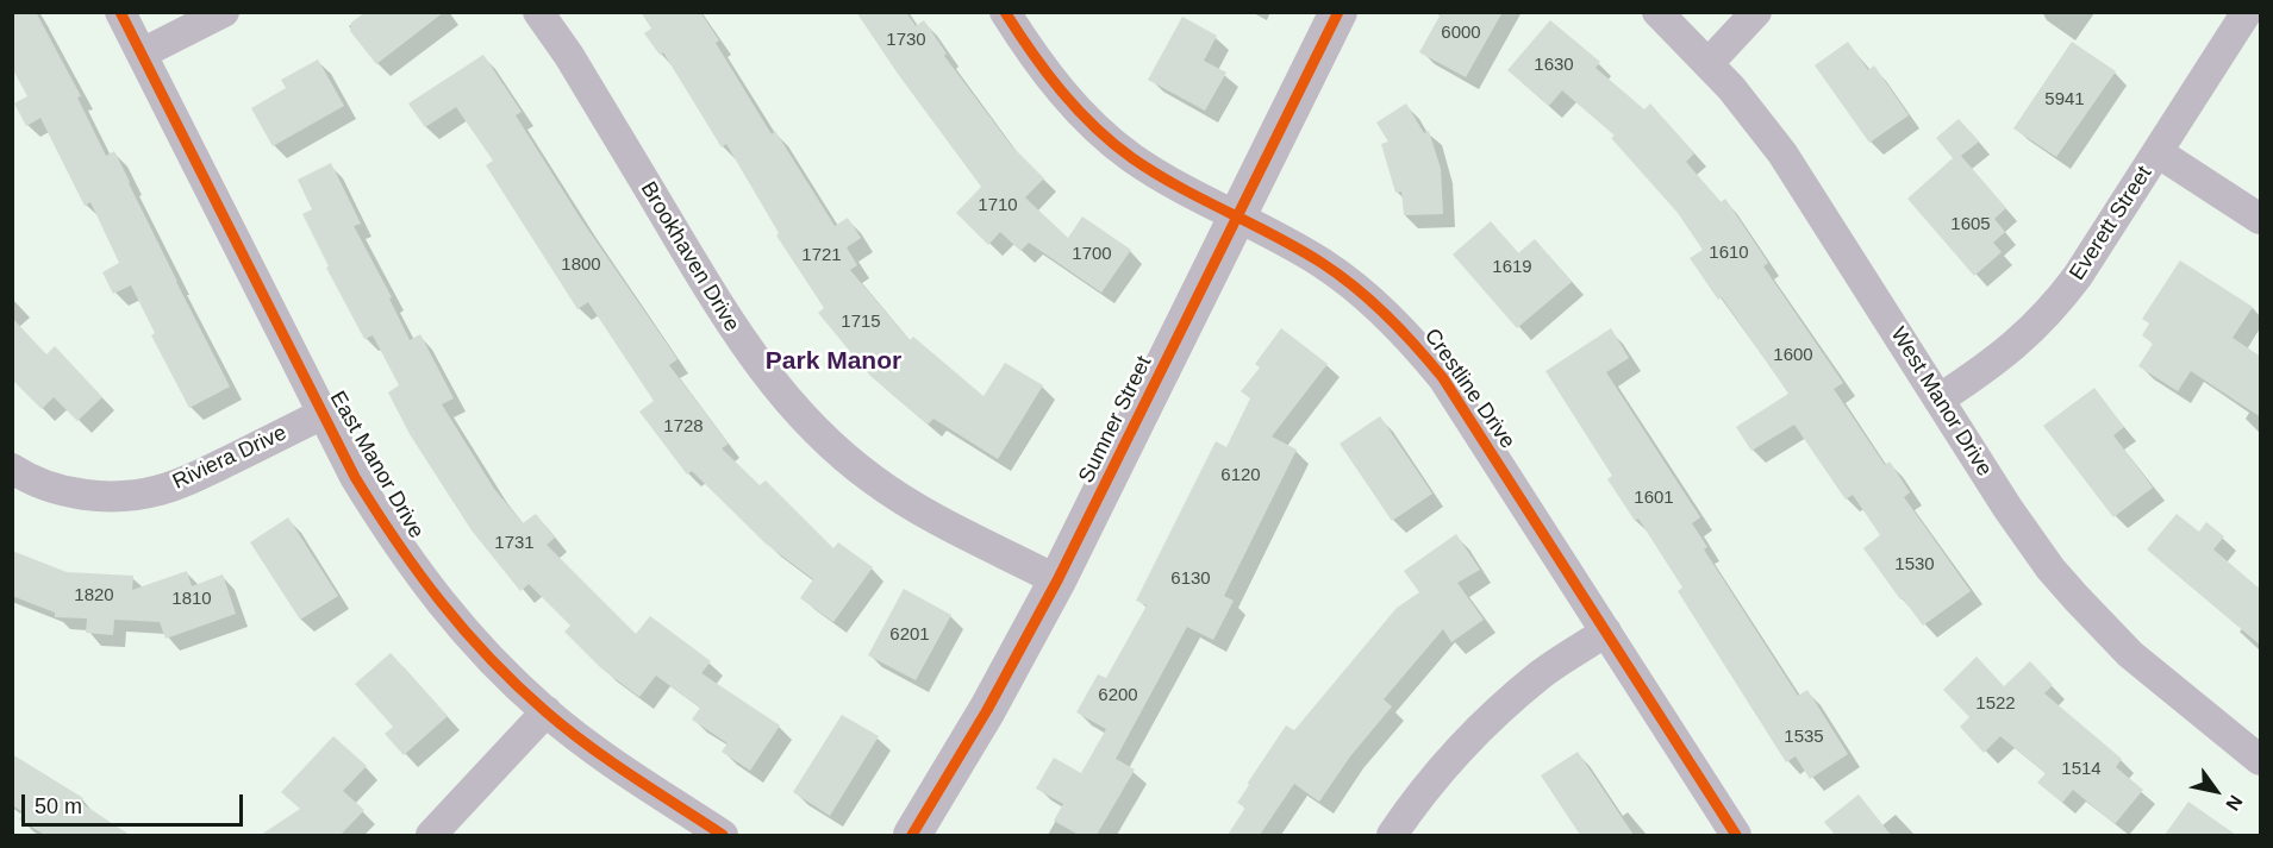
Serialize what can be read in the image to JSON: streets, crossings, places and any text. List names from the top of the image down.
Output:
{
  "streets": {
    "street": [
      "Everett Street",
      "Brookhaven Drive",
      "Crestline Drive",
      "West Manor Drive",
      "Sumner Street",
      "Riviera Drive",
      "East Manor Drive"
    ]
  },
  "crossings": [
    ["Everett Street", "West Manor Drive"],
    ["Brookhaven Drive", "Sumner Street"],
    ["Crestline Drive", "Sumner Street"],
    ["Riviera Drive", "East Manor Drive"]
  ],
  "districts": ["Park Manor"],
  "house_numbers": [
    "6000",
    "1730",
    "1630",
    "5941",
    "1710",
    "1605",
    "1610",
    "1700",
    "1721",
    "1800",
    "1619",
    "1715",
    "1600",
    "1728",
    "6120",
    "1601",
    "1731",
    "1530",
    "6130",
    "1820",
    "1810",
    "6201",
    "6200",
    "1522",
    "1535",
    "1514"
  ],
  "scale_bar": "50 m",
  "north": "bottom right"
}
